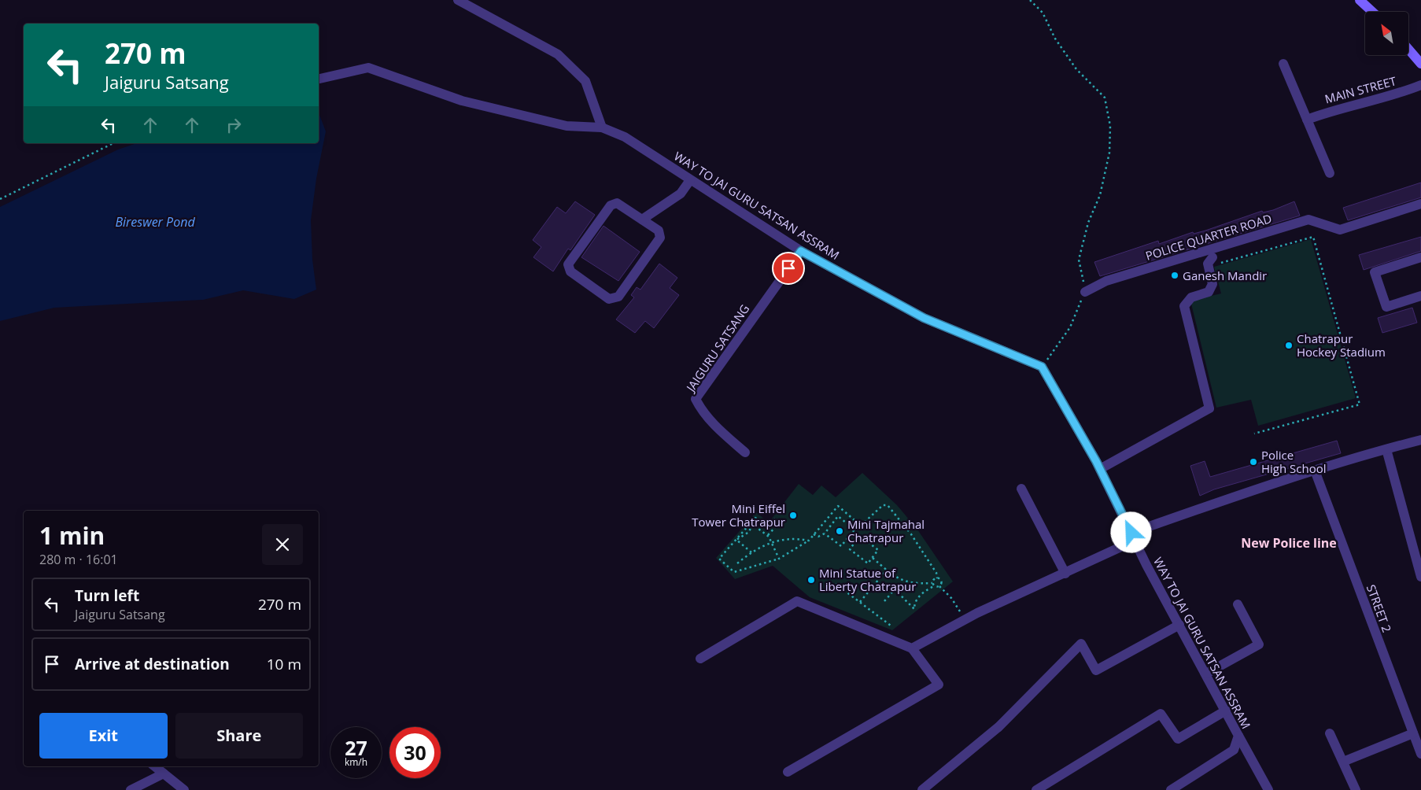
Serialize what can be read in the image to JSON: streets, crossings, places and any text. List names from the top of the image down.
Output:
{
  "streets": {
    "street": [
      "MAIN STREET",
      "WAY TO JAI GURU SATSAN ASSRAM",
      "POLICE QUARTER ROAD",
      "JAIGURU SATSANG",
      "STREET 2"
    ]
  },
  "crossings": [
    ["WAY TO JAI GURU SATSAN ASSRAM", "JAIGURU SATSANG"]
  ],
  "districts": ["New Police line"],
  "water": ["Bireswer Pond"],
  "places": [
    "Ganesh Mandir",
    "Chatrapur Hockey Stadium",
    "Police High School",
    "Mini Eiffel Tower Chatrapur",
    "Mini Tajmahal Chatrapur",
    "Mini Statue of Liberty Chatrapur"
  ],
  "north": "top left",
  "page": {
    "turn": ["270 m", "Jaiguru Satsang"],
    "heading": ["1 min", "280 m · 16:01"],
    "list": [
      {
        "name": "Turn left",
        "note": "Jaiguru Satsang",
        "value": "270 m"
      },
      {
        "name": "Arrive at destination",
        "value": "10 m"
      }
    ],
    "buttons": ["Exit", "Share"],
    "speed": "27 km/h",
    "limit": "30"
  }
}
